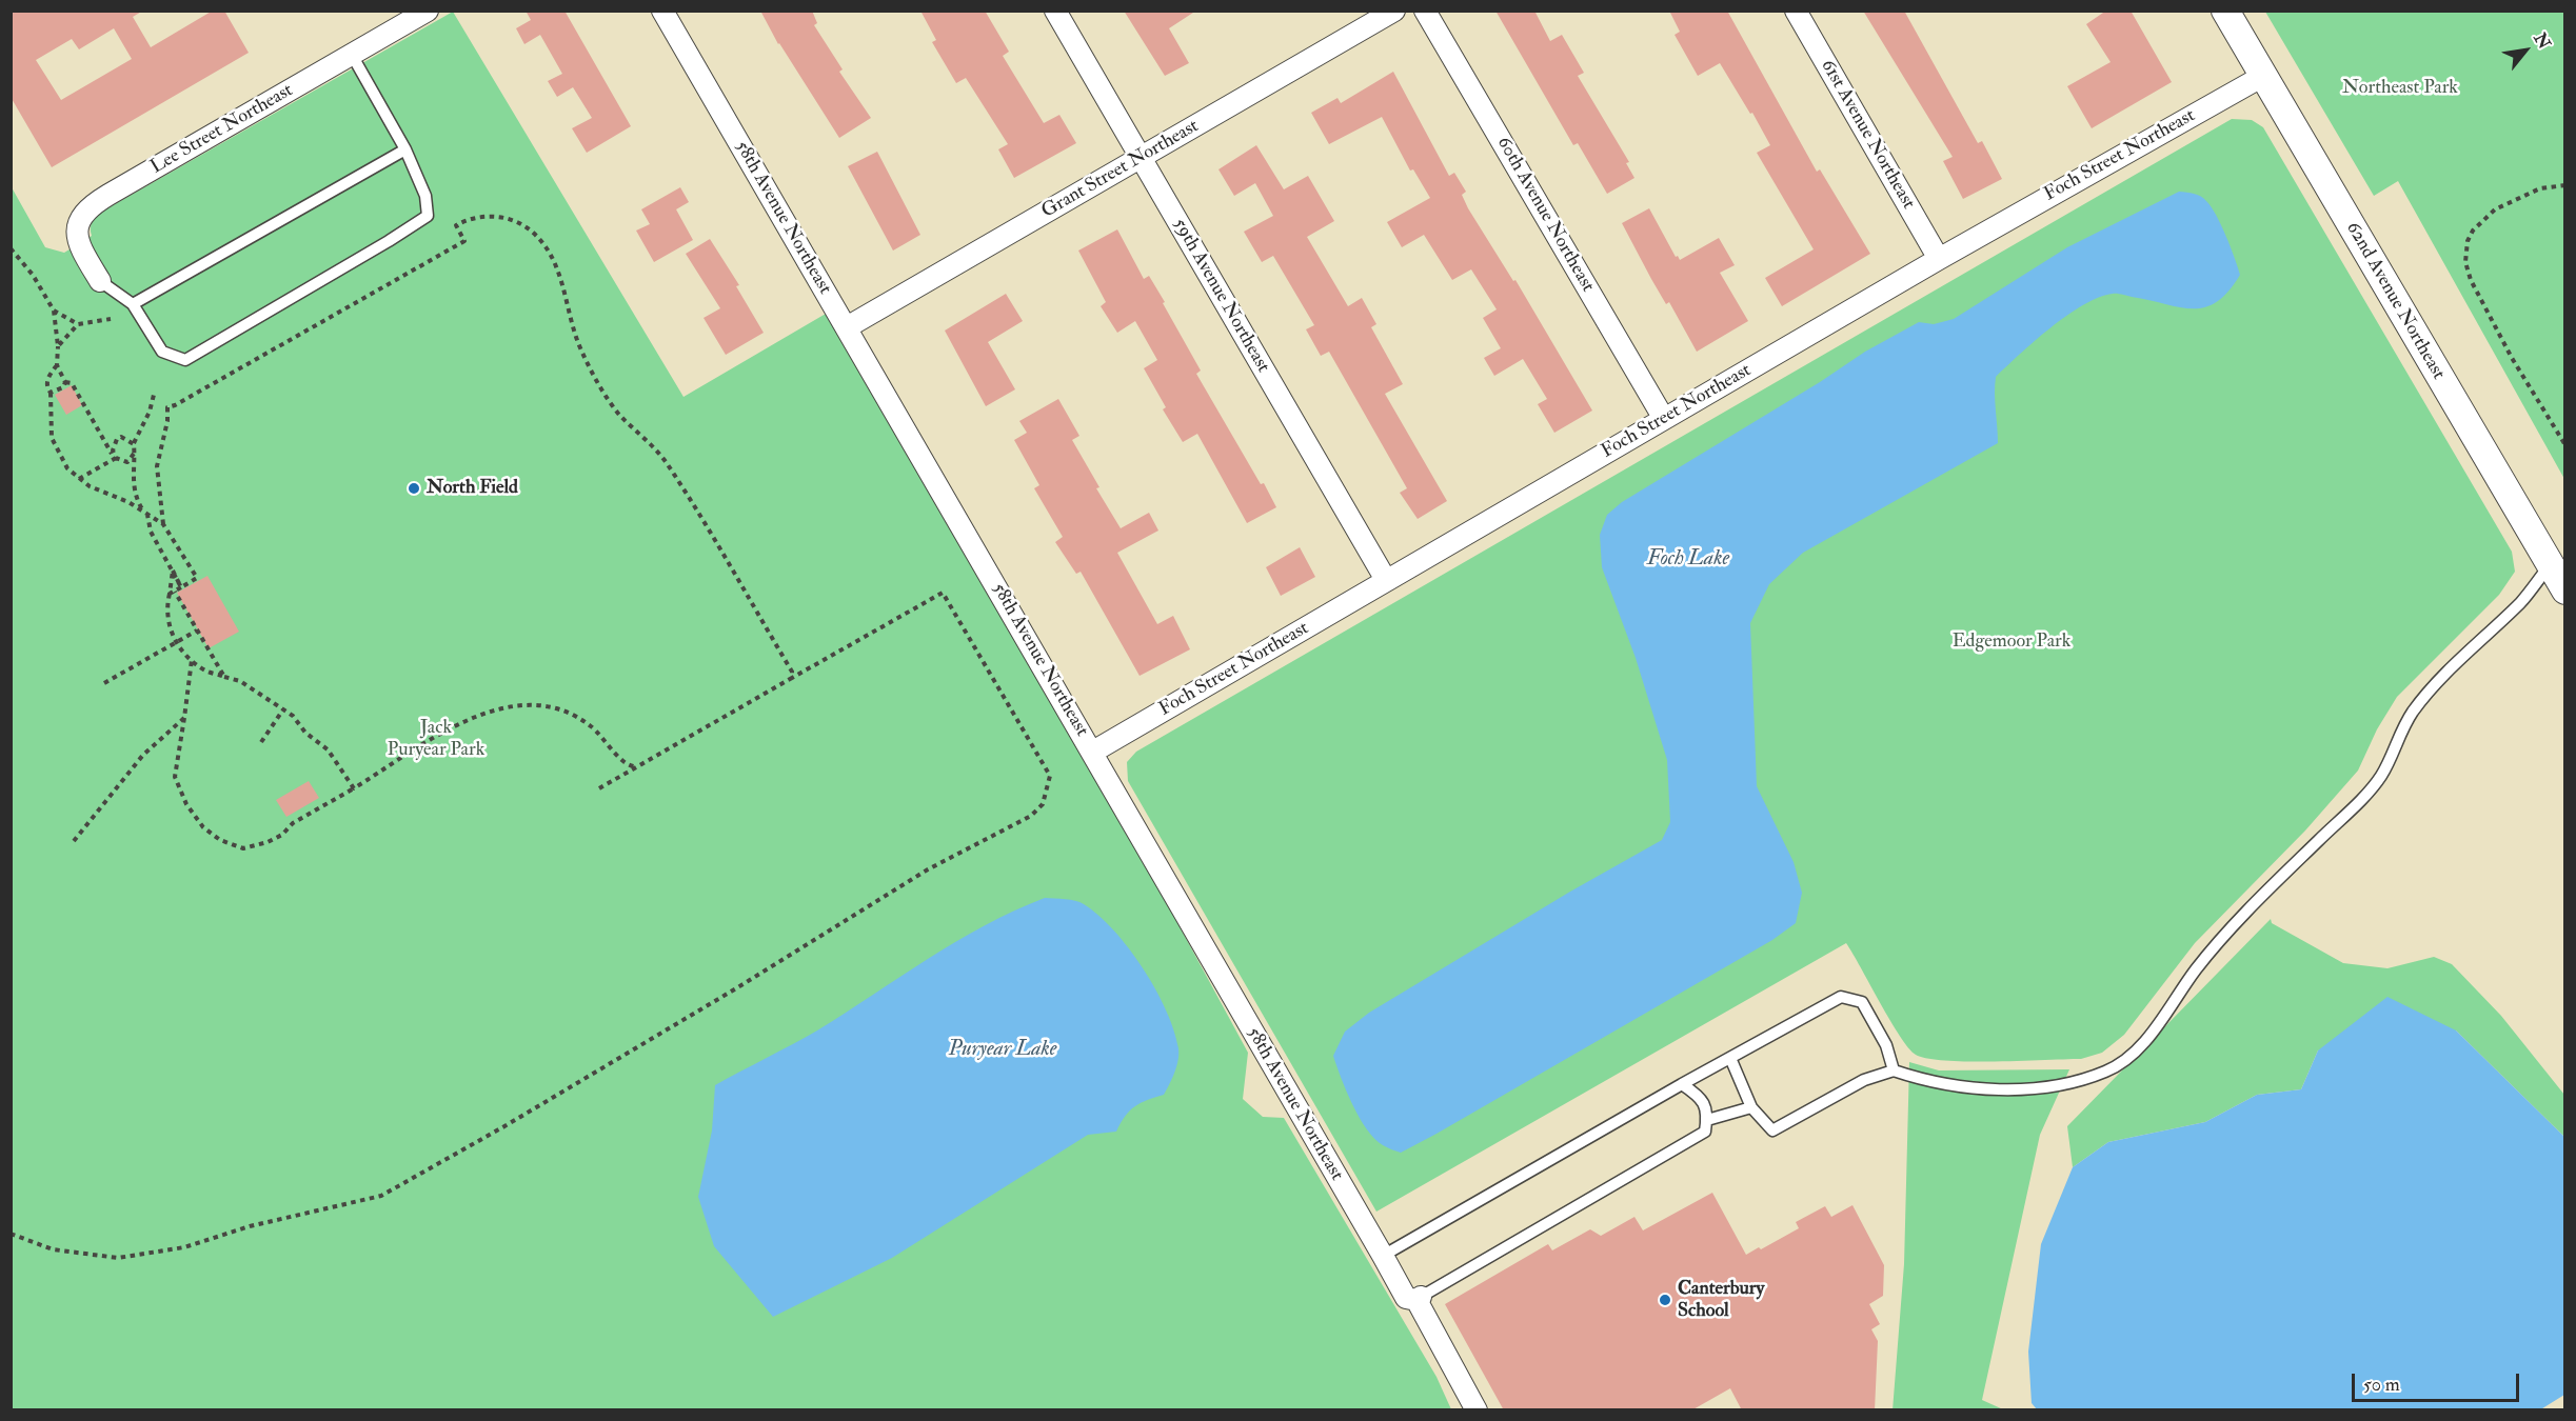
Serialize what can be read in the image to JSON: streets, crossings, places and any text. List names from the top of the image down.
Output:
{
  "streets": {
    "street": [
      "Lee Street Northeast",
      "61st Avenue Northeast",
      "Foch Street Northeast",
      "Grant Street Northeast",
      "60th Avenue Northeast",
      "58th Avenue Northeast",
      "59th Avenue Northeast",
      "62nd Avenue Northeast"
    ]
  },
  "crossings": [
    ["61st Avenue Northeast", "Foch Street Northeast"],
    ["Foch Street Northeast", "60th Avenue Northeast"],
    ["Foch Street Northeast", "58th Avenue Northeast"],
    ["Foch Street Northeast", "59th Avenue Northeast"],
    ["Foch Street Northeast", "62nd Avenue Northeast"],
    ["Grant Street Northeast", "58th Avenue Northeast"],
    ["Grant Street Northeast", "59th Avenue Northeast"]
  ],
  "water": ["Foch Lake", "Puryear Lake"],
  "parks": ["Northeast Park", "Edgemoor Park", "Jack Puryear Park"],
  "places": ["North Field", "Canterbury School"],
  "scale_bar": "50 m",
  "north": "top right"
}
